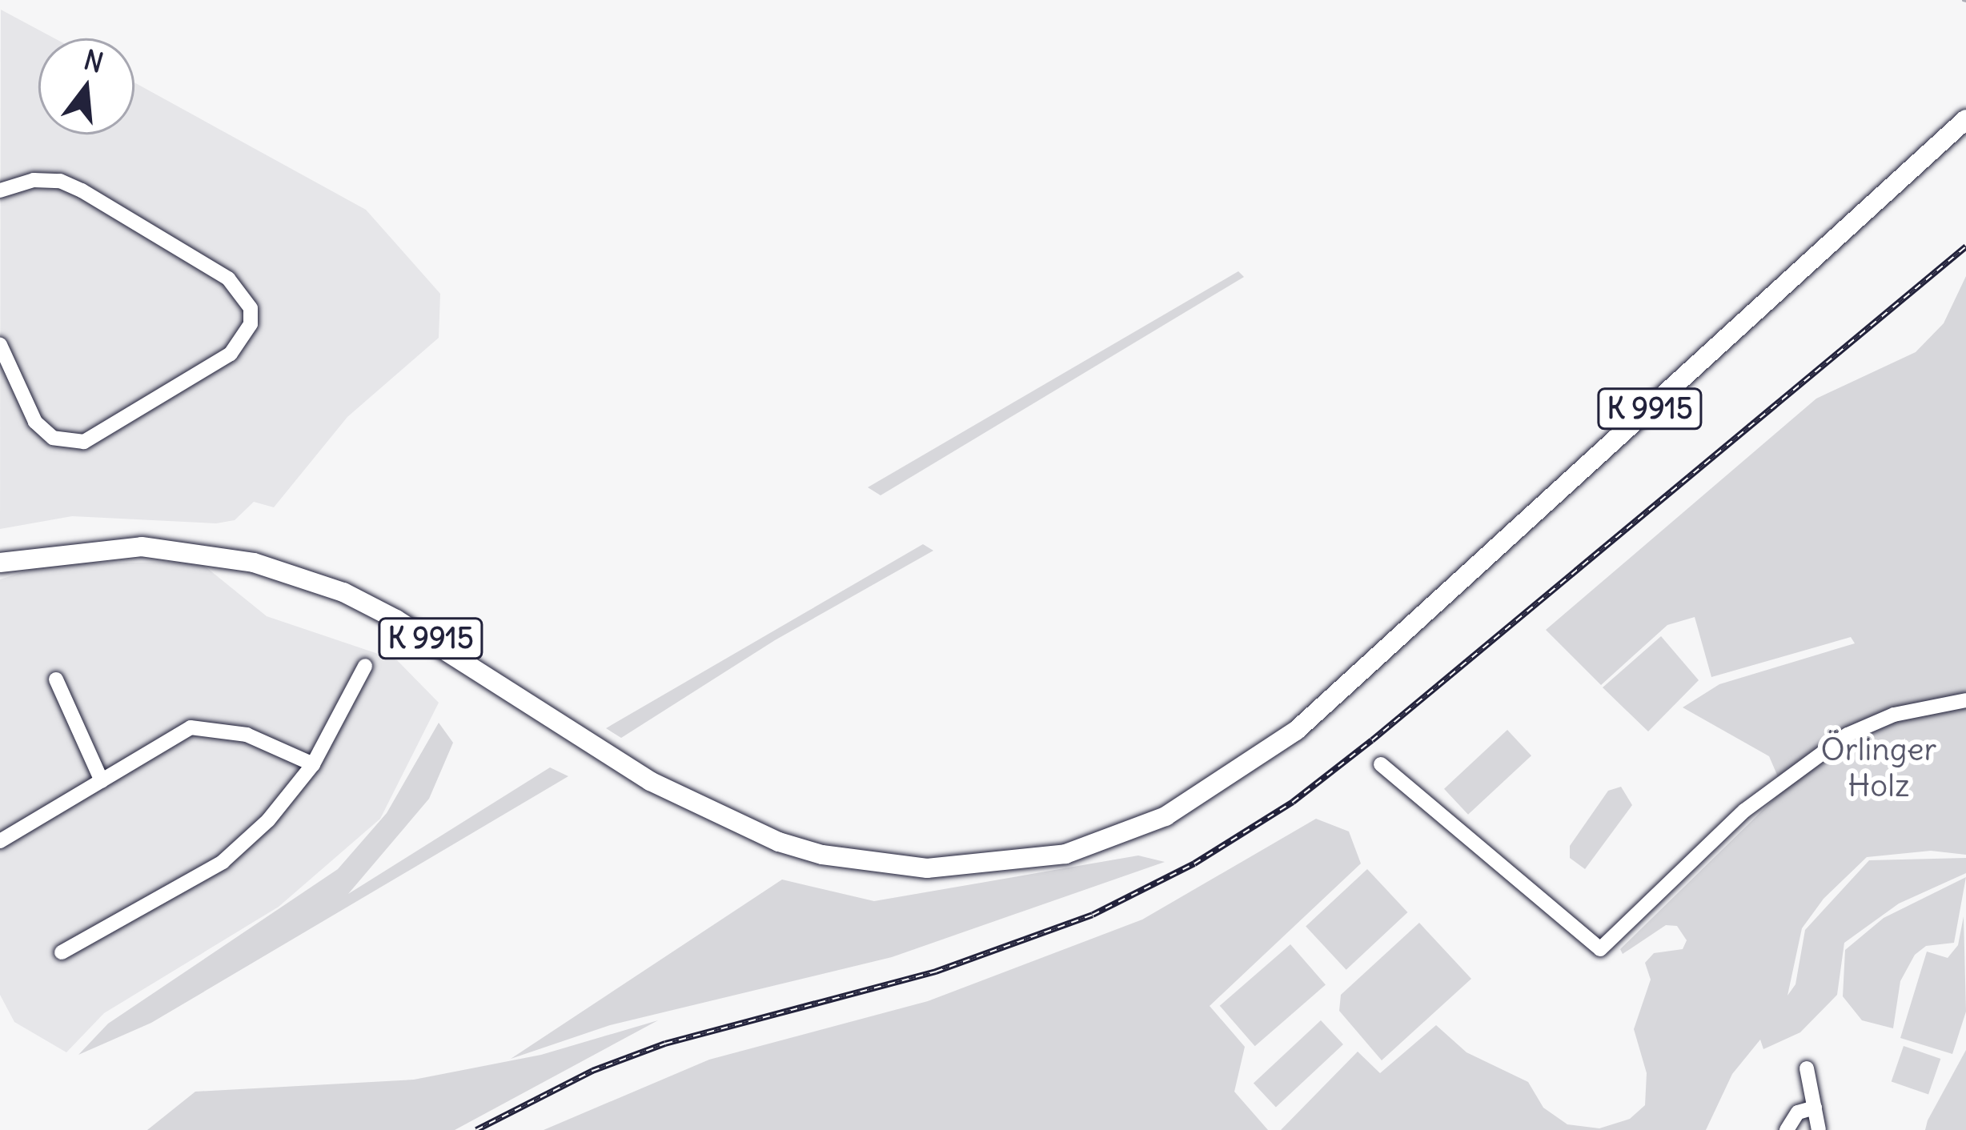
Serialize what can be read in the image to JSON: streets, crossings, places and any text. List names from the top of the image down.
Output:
{
  "streets": {
    "main road": ["K 9915"]
  },
  "parks": ["Örlinger Holz"],
  "north": "top"
}
